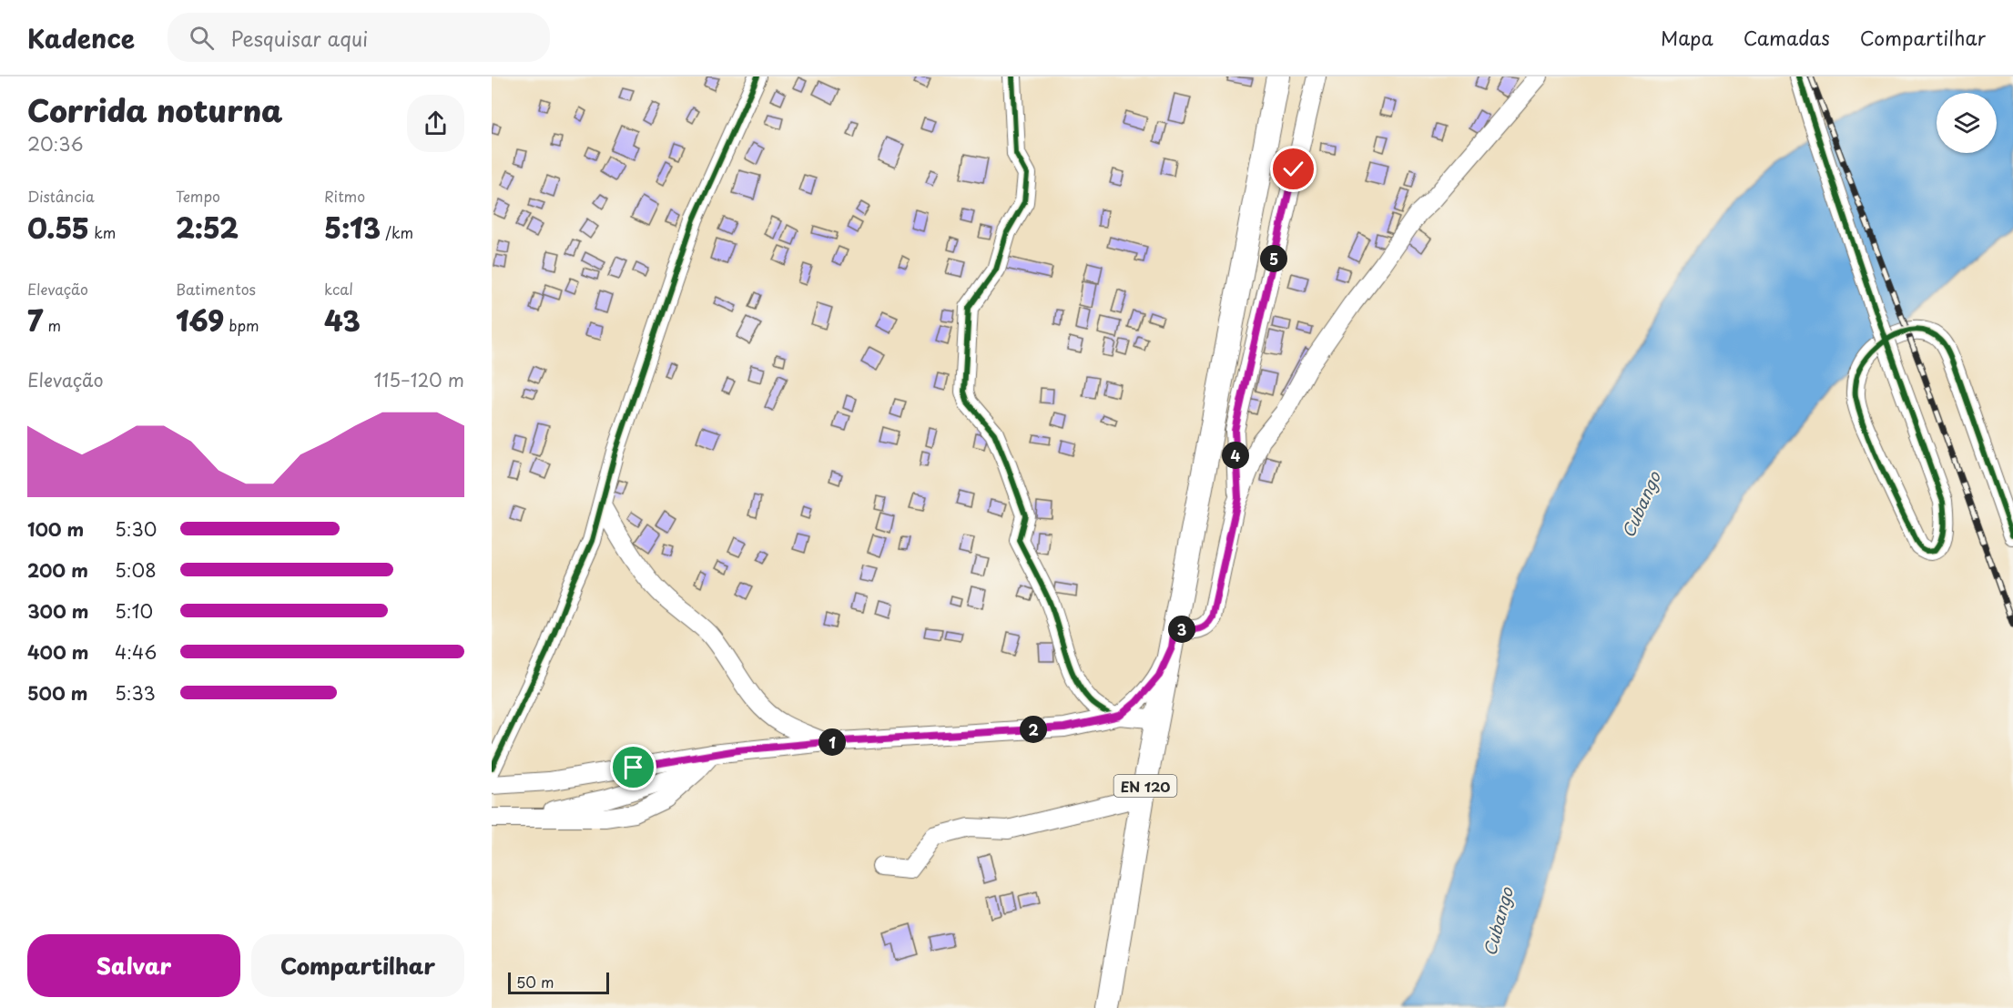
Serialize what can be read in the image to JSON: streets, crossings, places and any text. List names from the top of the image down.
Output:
{
  "streets": {
    "main road": ["EN 120"]
  },
  "water": ["Cubango"],
  "scale_bar": "50 m",
  "page": {
    "header": "Kadence",
    "search": "Pesquisar aqui",
    "nav": ["Mapa", "Camadas", "Compartilhar"],
    "heading": ["Corrida noturna", "20:36"],
    "stats": [
      ["Distância", "0.55 km"],
      ["Tempo", "2:52"],
      ["Ritmo", "5:13 /km"],
      ["Elevação", "7 m"],
      ["Batimentos", "169 bpm"],
      ["kcal", "43"]
    ],
    "pins": [
      "5",
      "4",
      "3",
      "2",
      "1"
    ],
    "chart": ["Elevação", "115–120 m"],
    "list": [
      {
        "name": "100 m",
        "note": "5:30"
      },
      {
        "name": "200 m",
        "note": "5:08"
      },
      {
        "name": "300 m",
        "note": "5:10"
      },
      {
        "name": "400 m",
        "note": "4:46"
      },
      {
        "name": "500 m",
        "note": "5:33"
      }
    ],
    "buttons": ["Salvar", "Compartilhar"],
    "scale": "50 m"
  }
}
